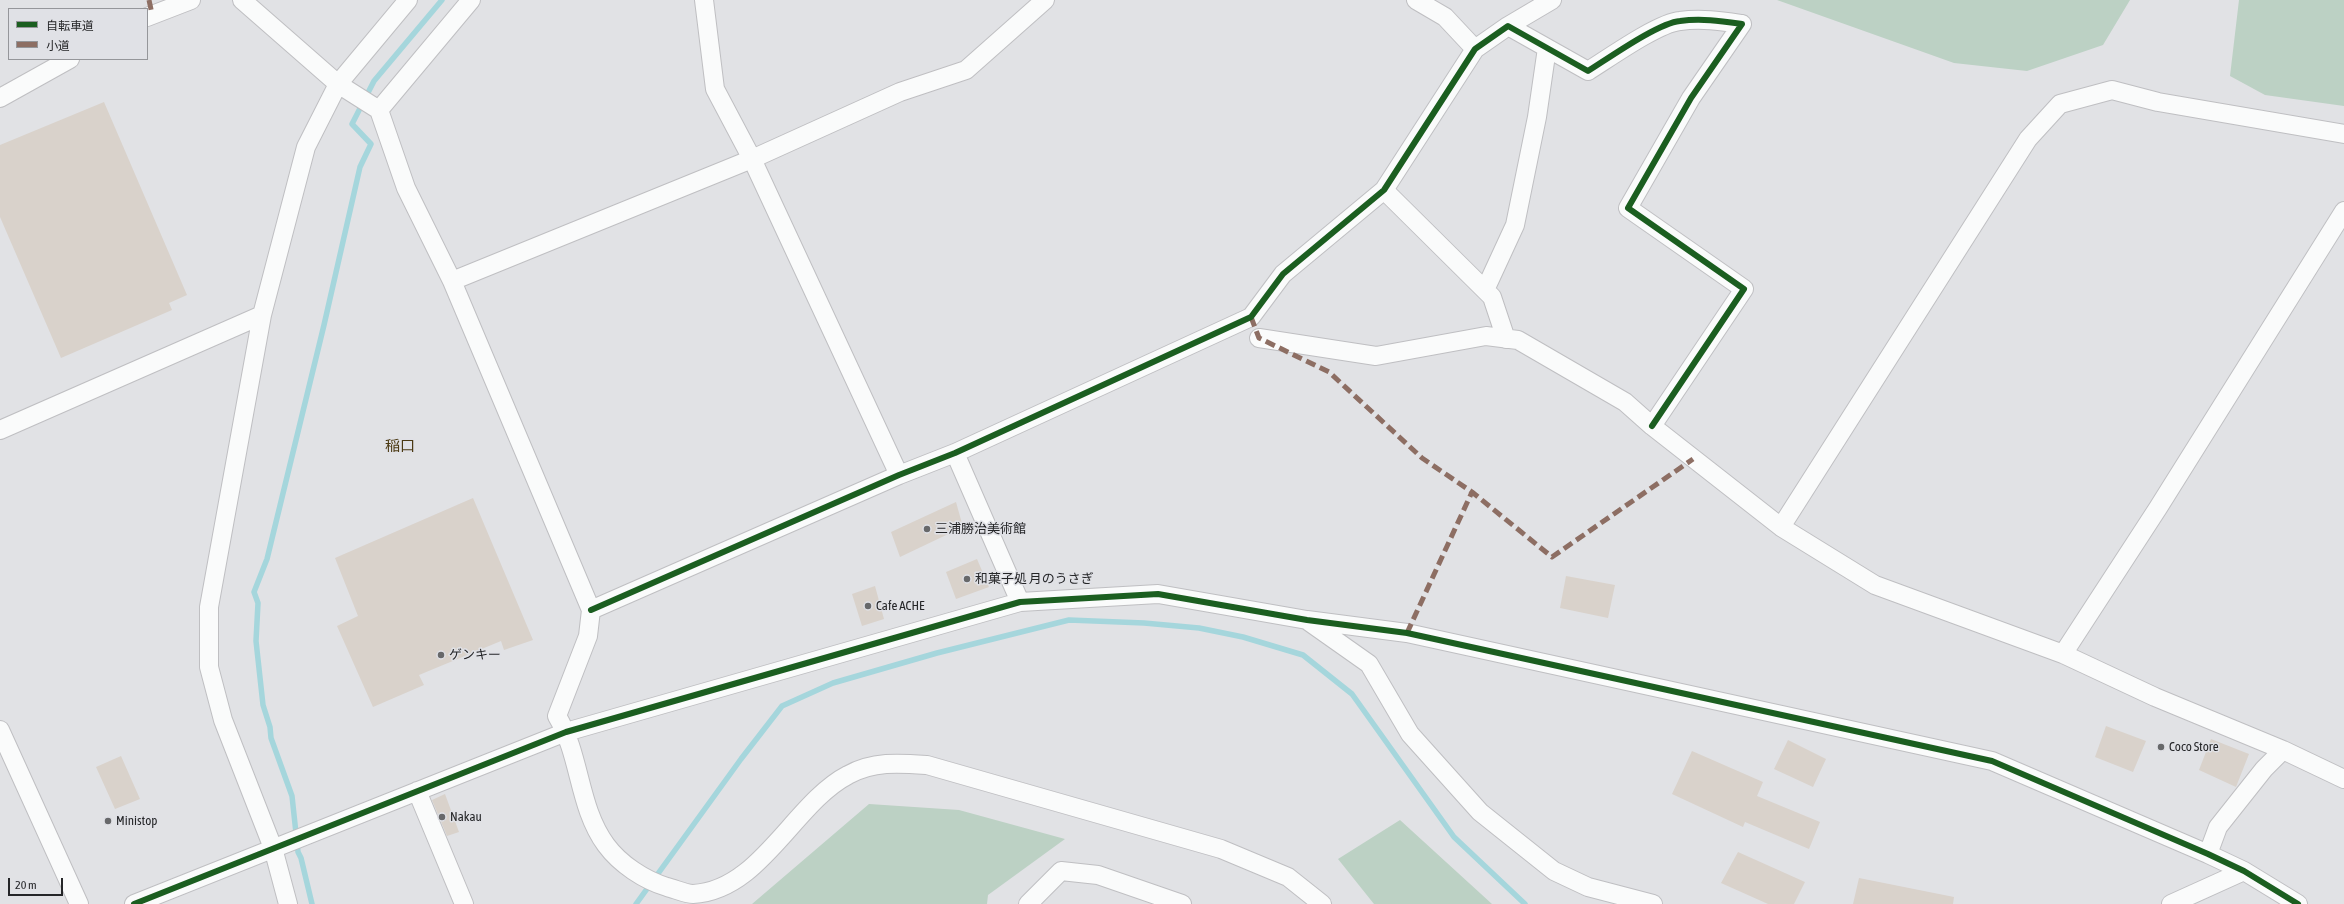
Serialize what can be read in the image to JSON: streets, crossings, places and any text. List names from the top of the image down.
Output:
{
  "districts": ["稲口"],
  "places": [
    "三浦勝治美術館",
    "和菓子処 月のうさぎ",
    "Cafe ACHE",
    "ゲンキー",
    "Coco Store",
    "Nakau",
    "Ministop"
  ],
  "legend": ["自転車道", "小道"],
  "scale_bar": "20 m"
}
